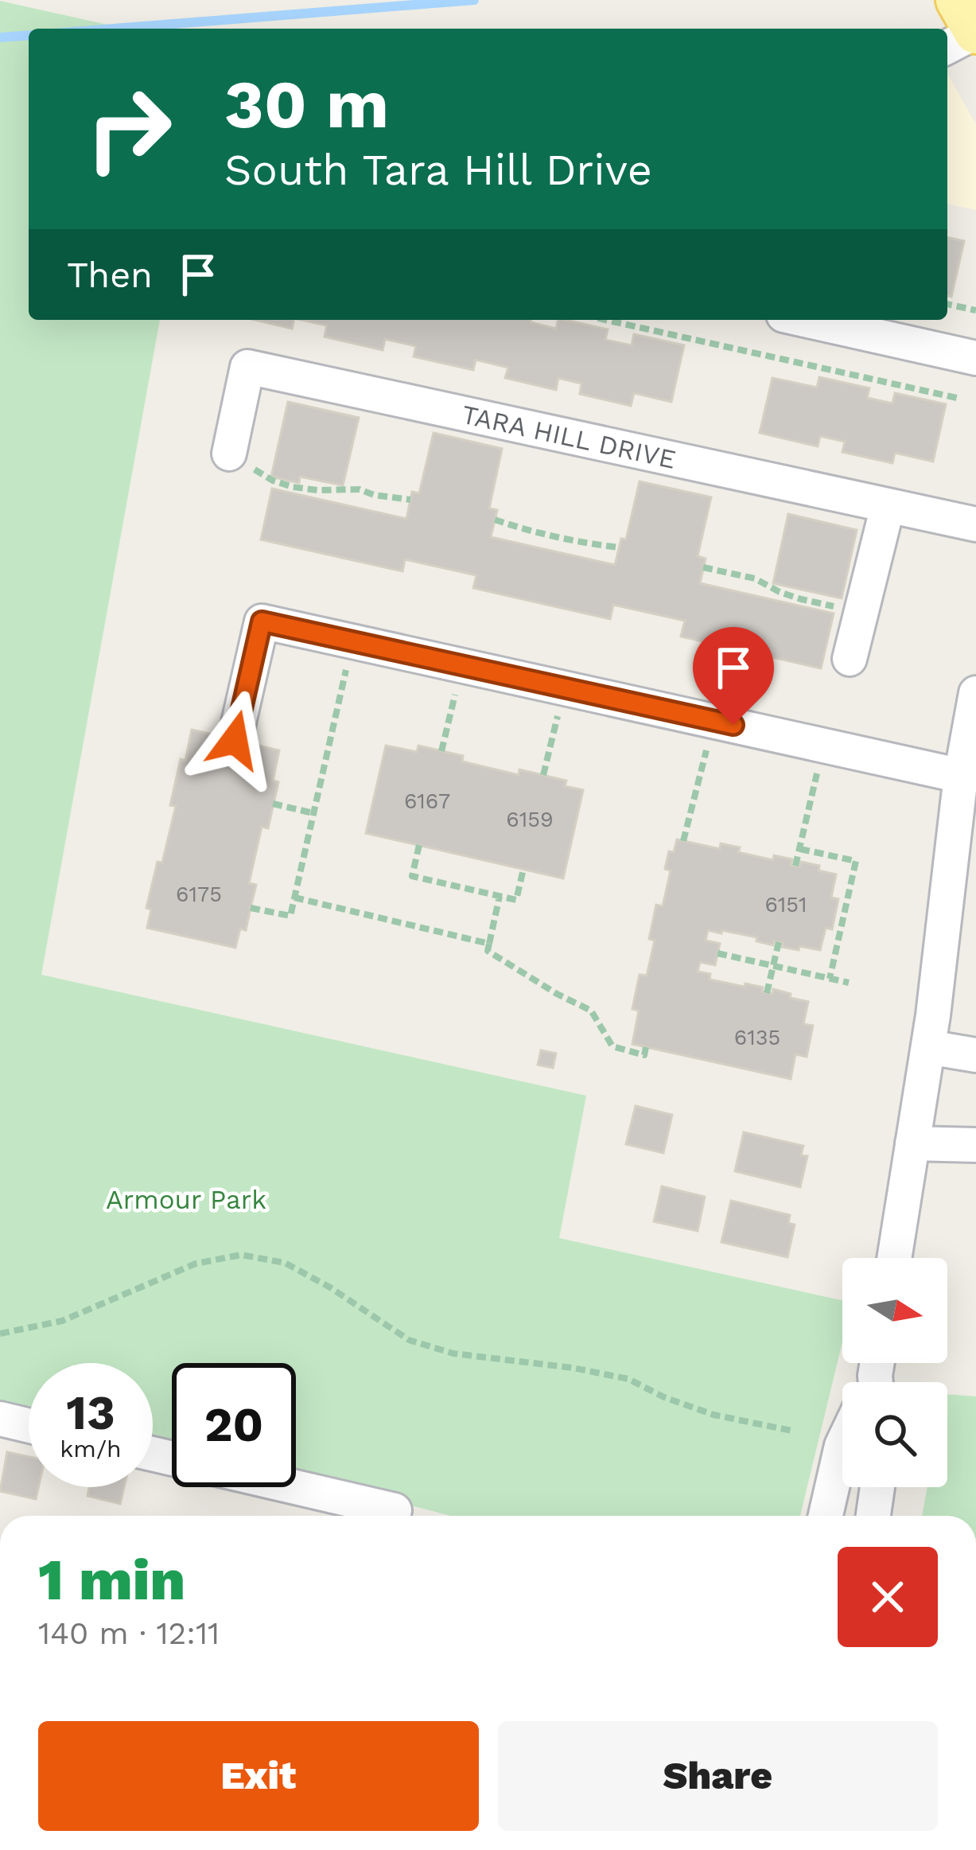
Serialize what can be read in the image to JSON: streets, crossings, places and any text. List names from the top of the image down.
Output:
{
  "streets": {
    "street": ["TARA HILL DRIVE"]
  },
  "parks": ["Armour Park"],
  "house_numbers": [
    "6167",
    "6159",
    "6175",
    "6151",
    "6135"
  ],
  "north": "right",
  "page": {
    "turn": ["30 m", "South Tara Hill Drive"],
    "then": "Then",
    "speed": "13 km/h",
    "limit": "20",
    "heading": ["1 min", "140 m · 12:11"],
    "buttons": ["Exit", "Share"]
  }
}
